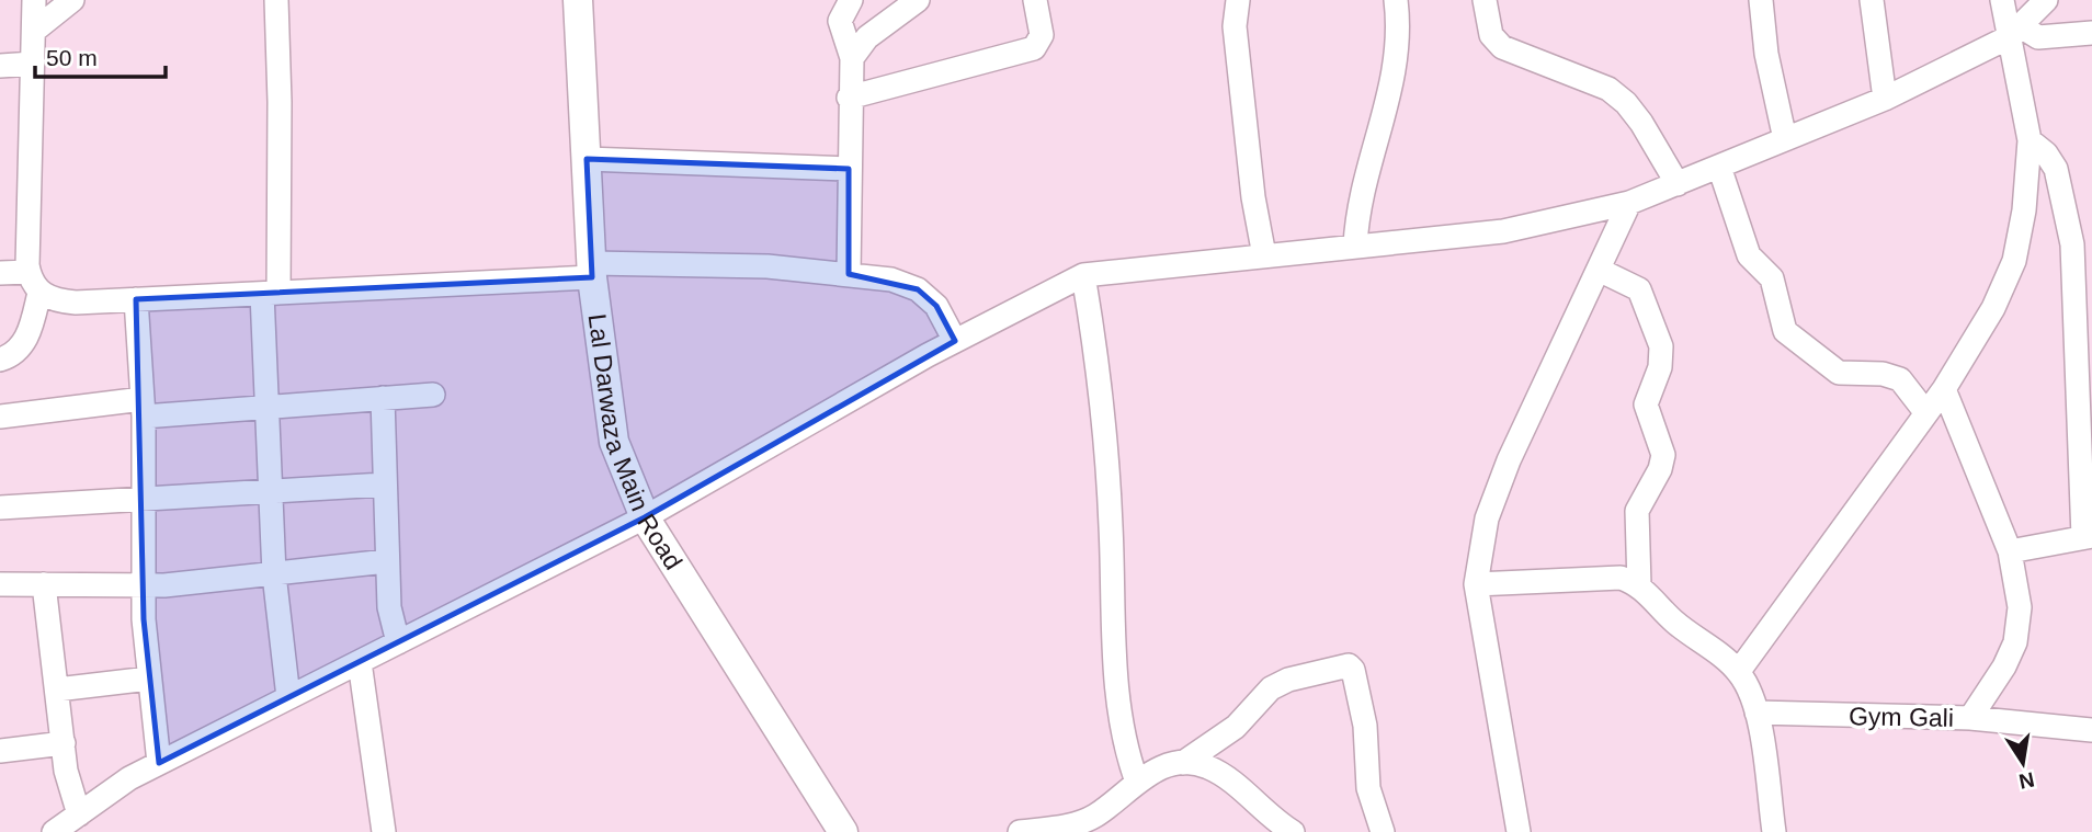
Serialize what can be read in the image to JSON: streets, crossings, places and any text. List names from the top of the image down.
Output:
{
  "streets": {
    "main road": ["Lal Darwaza Main Road"],
    "street": ["Gym Gali"]
  },
  "scale_bar": "50 m",
  "north": "bottom"
}
